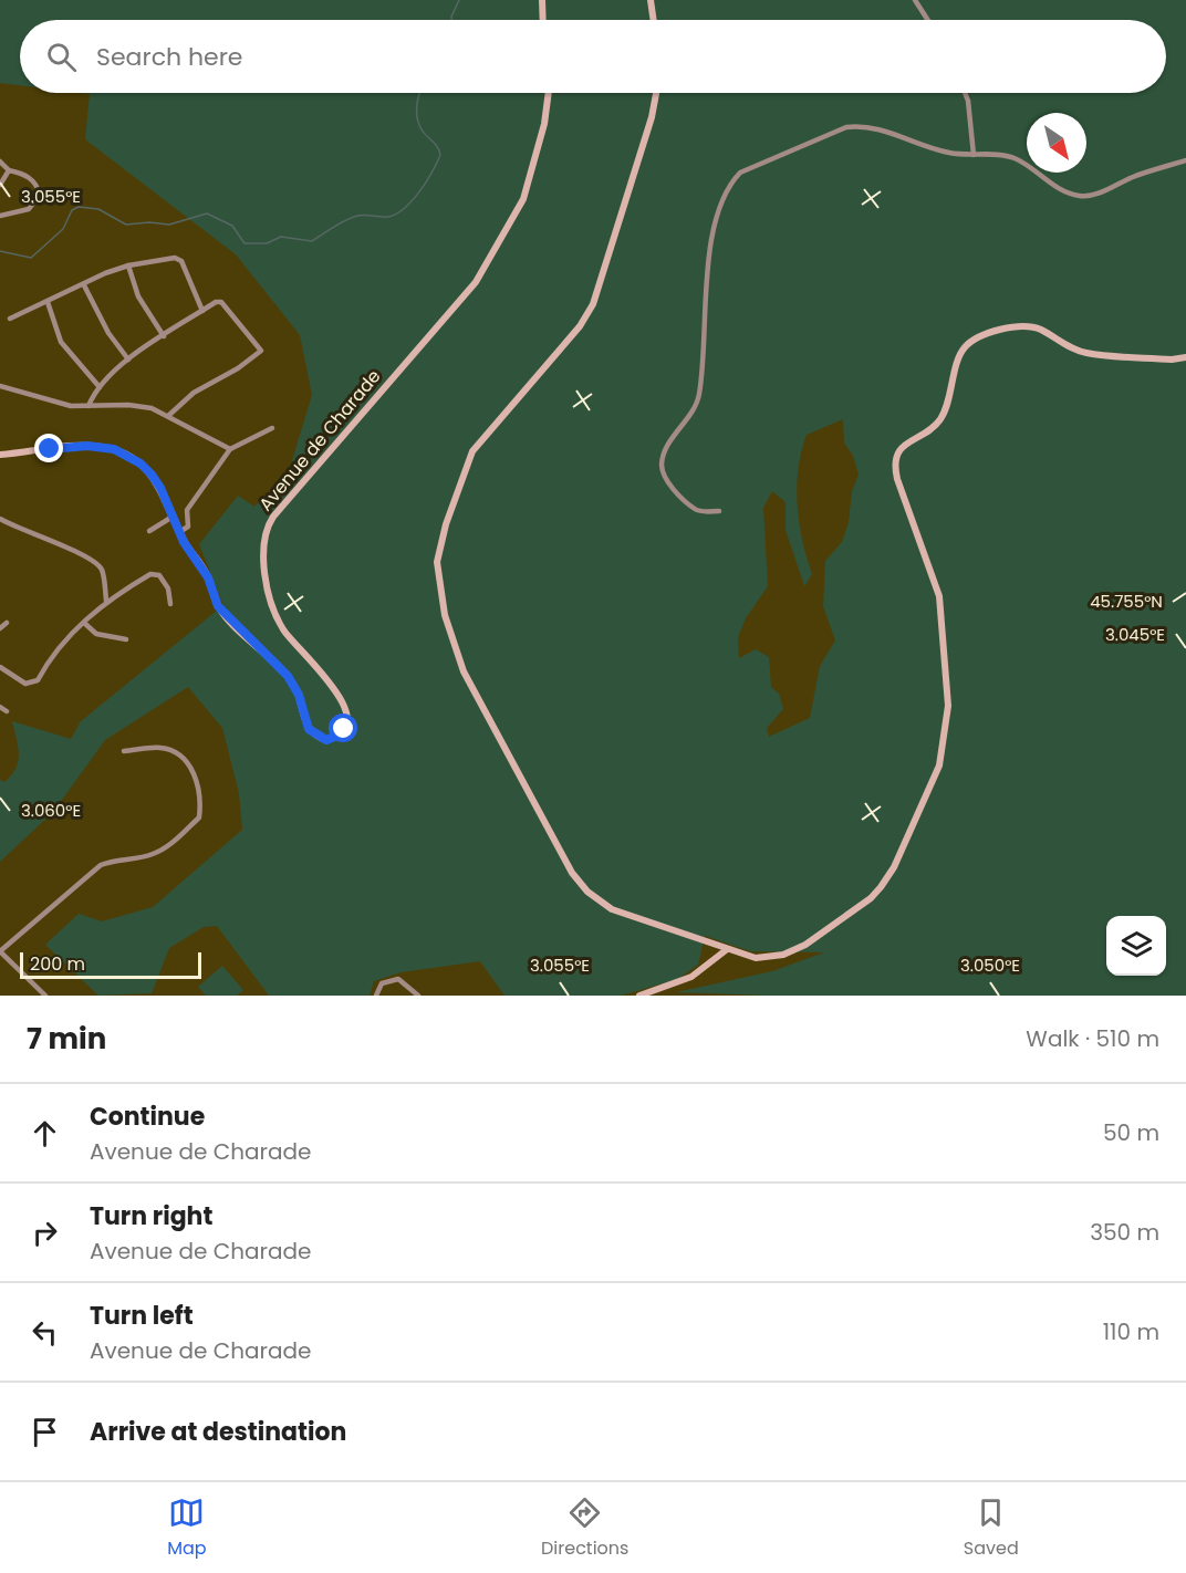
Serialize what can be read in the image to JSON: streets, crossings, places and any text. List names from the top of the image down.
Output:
{
  "streets": {
    "street": ["Avenue de Charade"]
  },
  "scale_bar": "200 m",
  "north": "bottom right",
  "page": {
    "search": "Search here",
    "scale": "200 m",
    "heading": ["7 min", "Walk · 510 m"],
    "list": [
      ["Continue", "Avenue de Charade", "50 m"],
      ["Turn right", "Avenue de Charade", "350 m"],
      ["Turn left", "Avenue de Charade", "110 m"],
      "Arrive at destination"
    ],
    "nav": ["Map", "Directions", "Saved"]
  },
  "coordinates": [
    "3.055°E",
    "45.755°N",
    "3.045°E",
    "3.060°E",
    "3.050°E"
  ]
}
